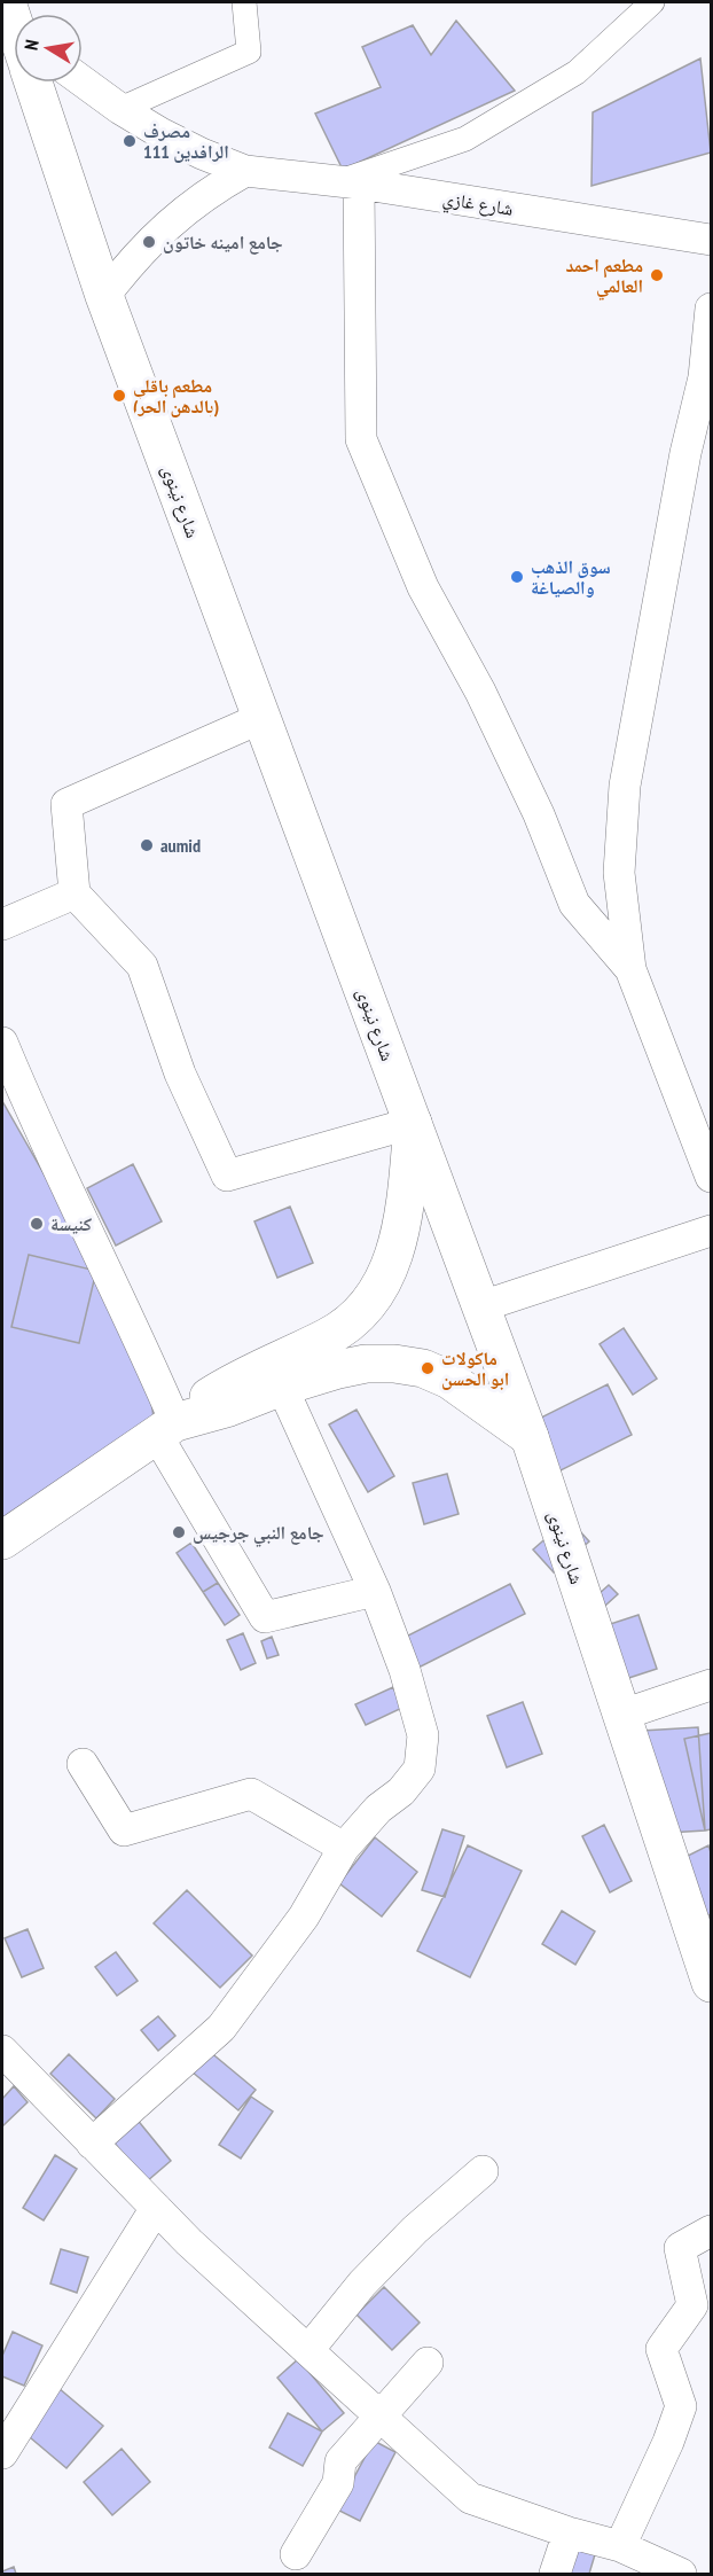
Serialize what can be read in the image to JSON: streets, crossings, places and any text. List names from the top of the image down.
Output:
{
  "streets": {
    "main road": ["شارع نينوى"],
    "street": ["شارع غازي"]
  },
  "places": [
    "مصرف الرافدين 111",
    "جامع امينه خاتون",
    "مطعم احمد العالمي",
    "مطعم باقلي (بالدهن الحر)",
    "سوق الذهب والصياغة",
    "aumid",
    "كنيسة",
    "ماكولات ابو الحسن",
    "جامع النبي جرجيس"
  ],
  "north": "left"
}
